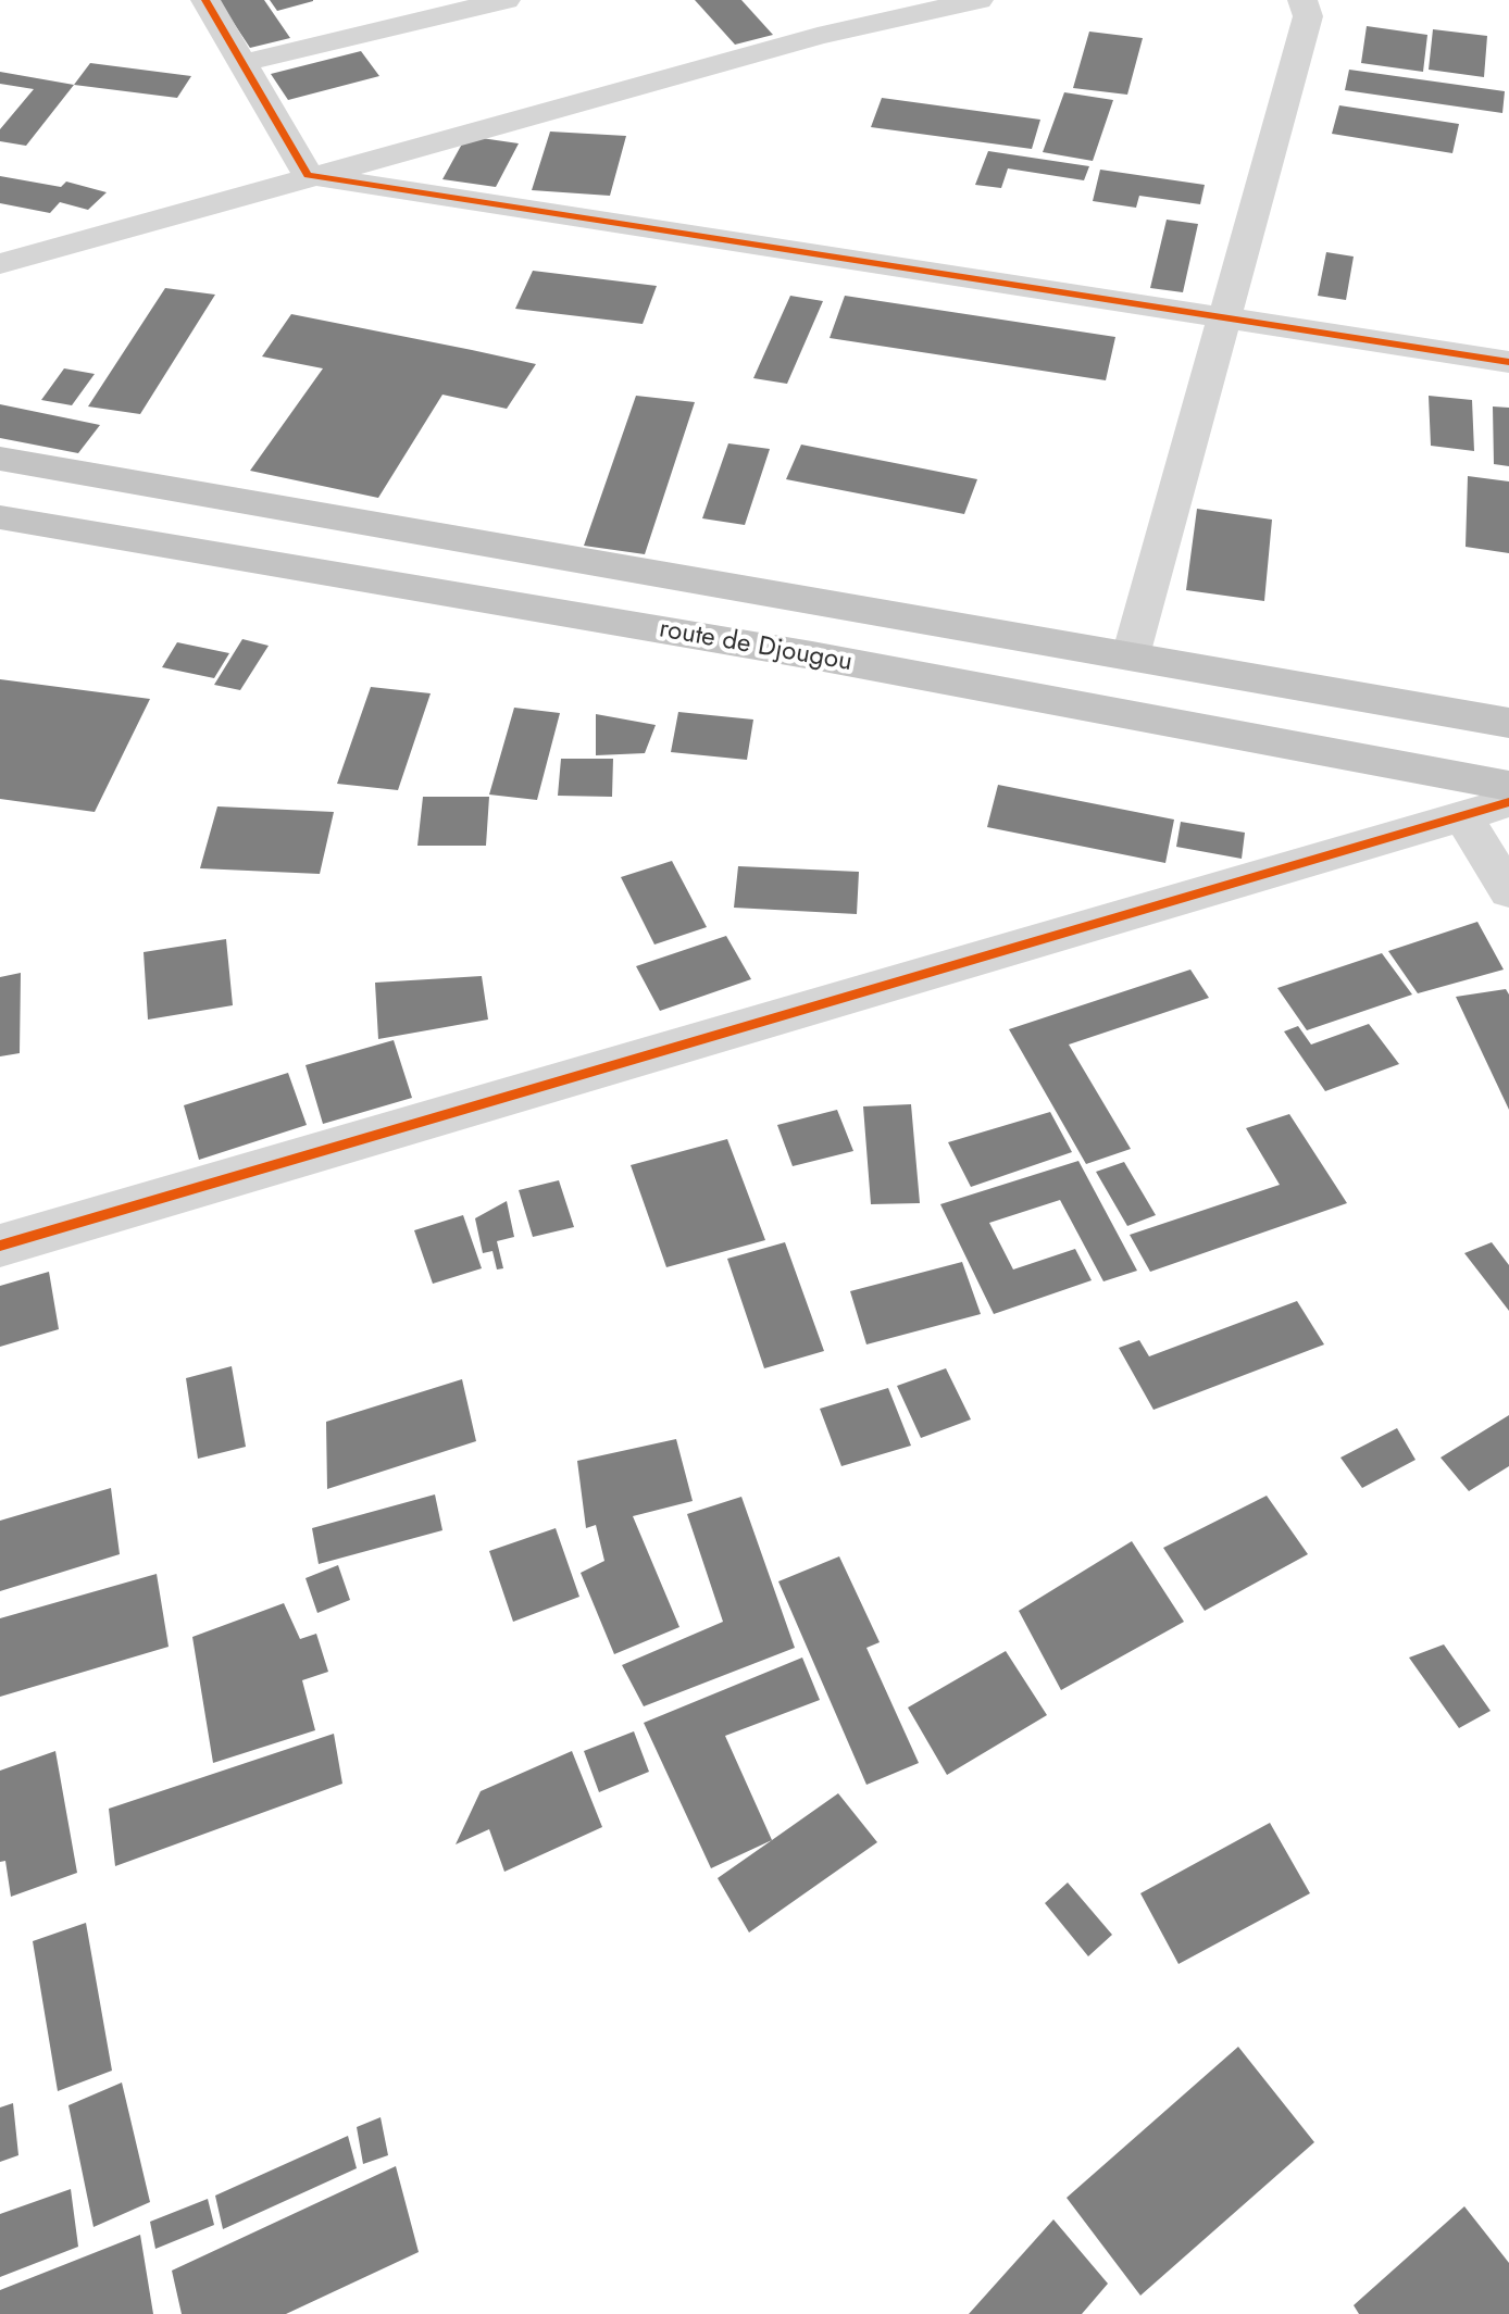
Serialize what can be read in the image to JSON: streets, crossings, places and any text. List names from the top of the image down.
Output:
{
  "streets": {
    "highway": ["route de Djougou"]
  }
}
